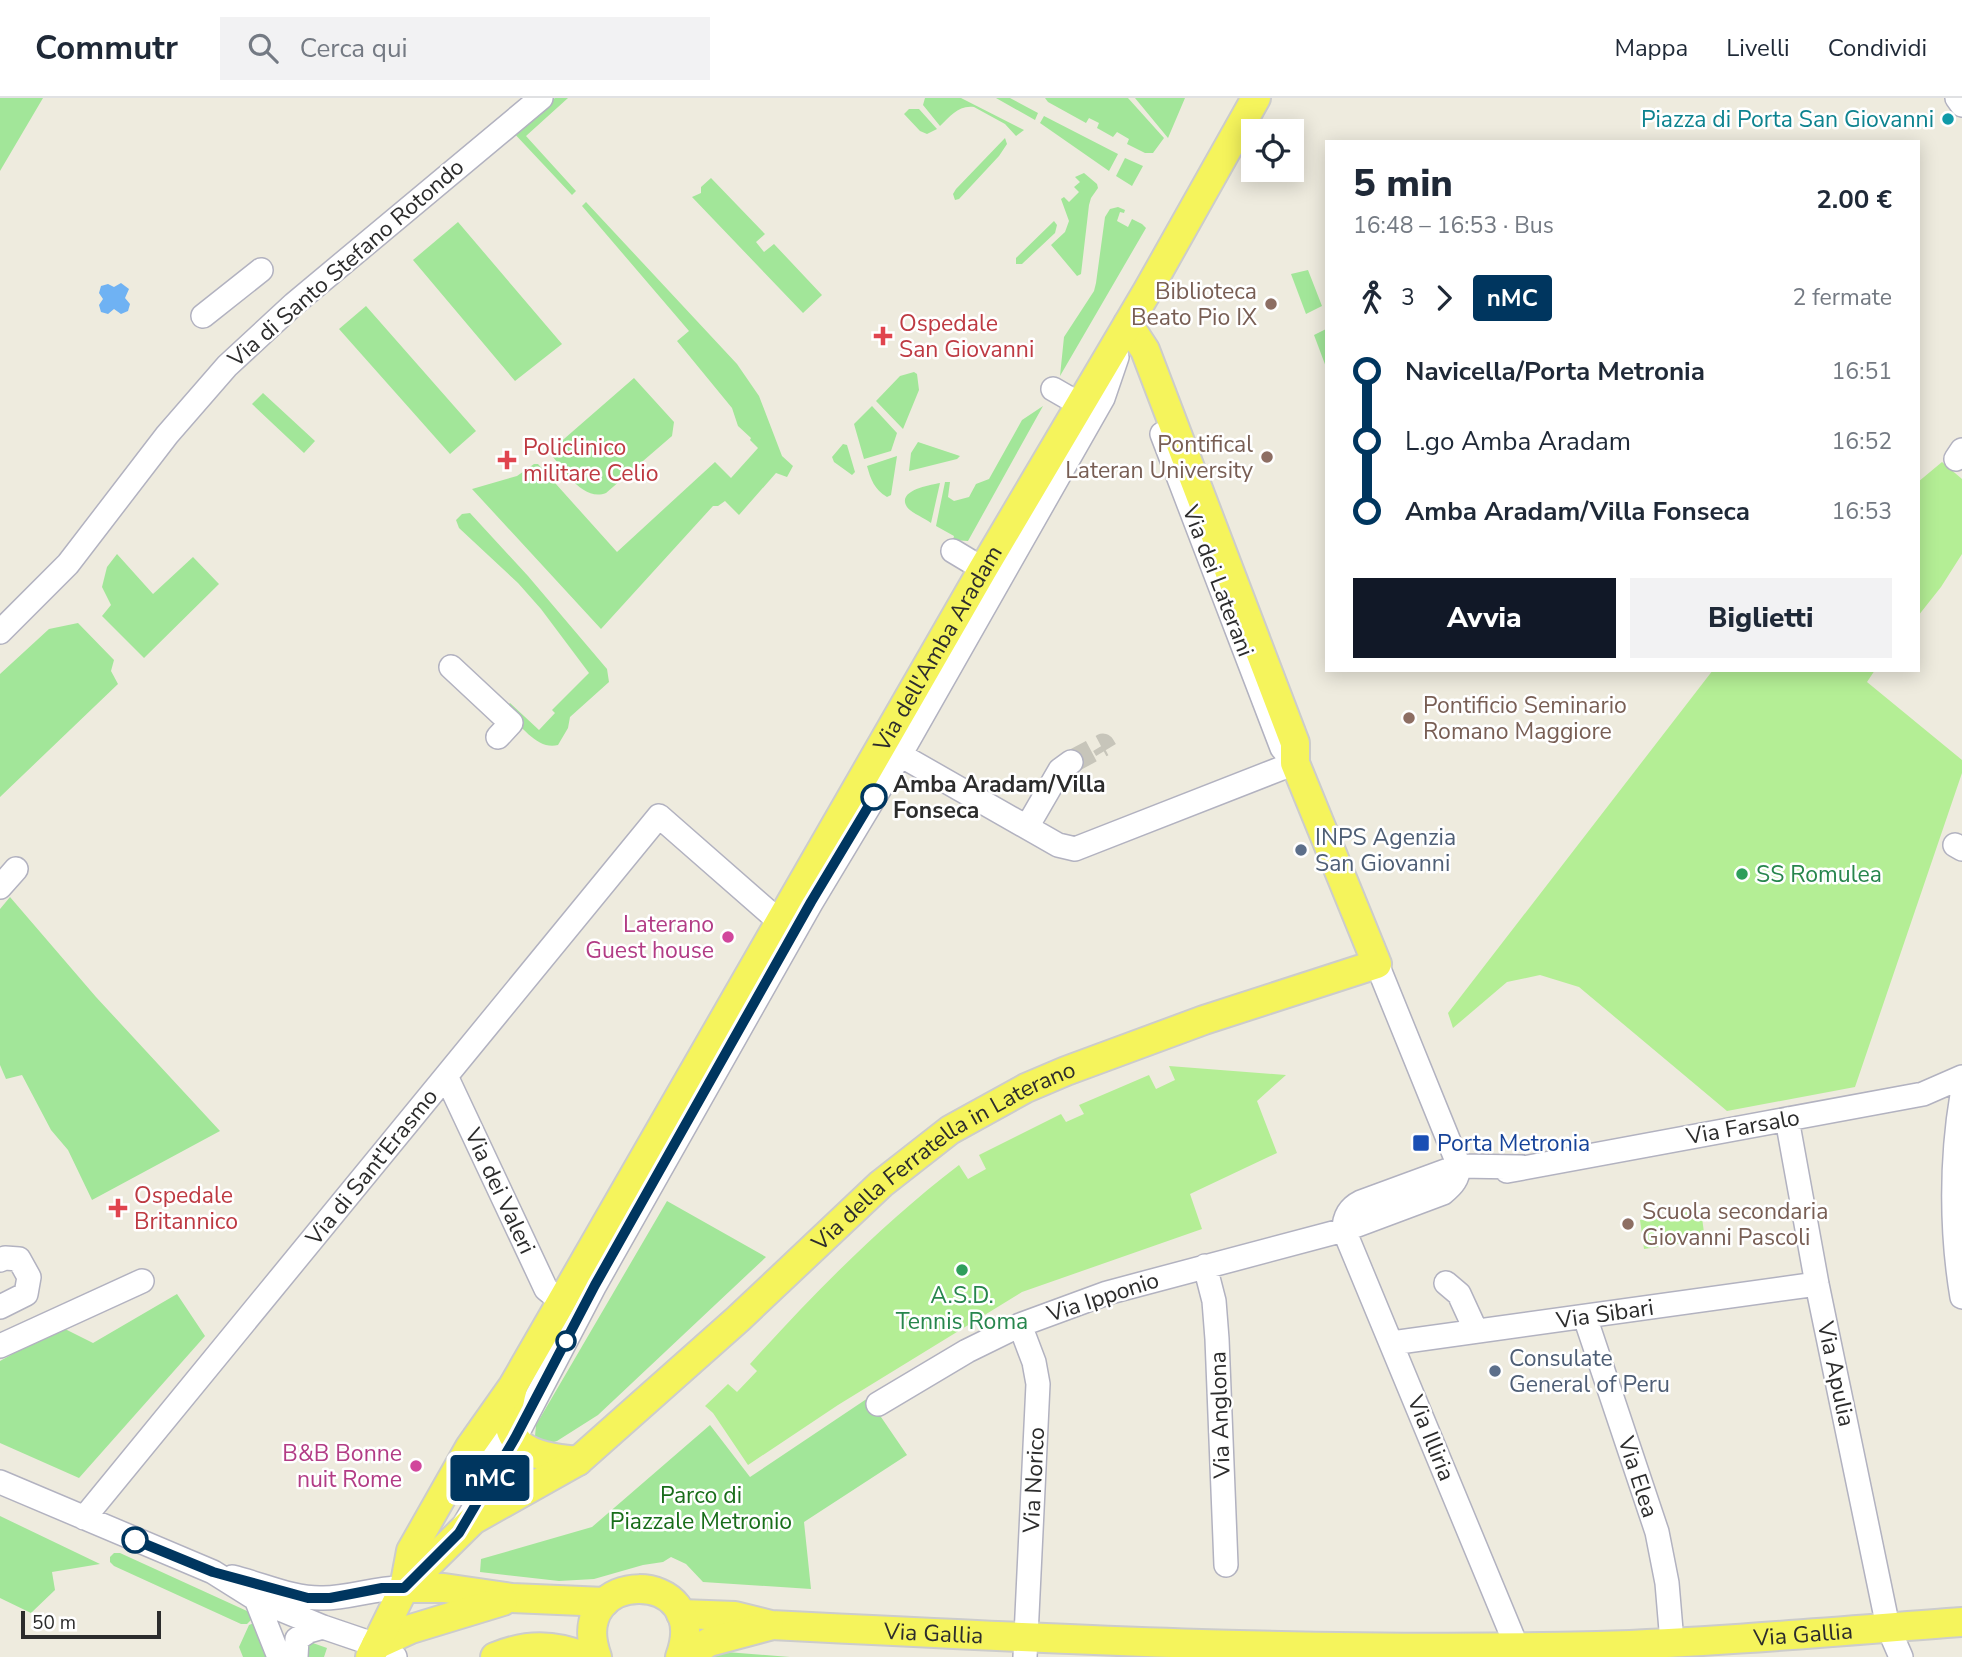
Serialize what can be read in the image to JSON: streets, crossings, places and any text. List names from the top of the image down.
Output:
{
  "streets": {
    "main road": [
      "Via dei Laterani",
      "Via dell'Amba Aradam",
      "Via della Ferratella in Laterano",
      "Via Gallia"
    ],
    "street": [
      "Via di Santo Stefano Rotondo",
      "Via Farsalo",
      "Via di Sant'Erasmo",
      "Via dei Valeri",
      "Via Ipponio",
      "Via Sibari",
      "Via Apulia",
      "Via Anglona",
      "Via Illiria",
      "Via Elea",
      "Via Norico"
    ]
  },
  "crossings": [
    ["Via dei Laterani", "Via dell'Amba Aradam"],
    ["Via dei Laterani", "Via Farsalo"],
    ["Via dei Laterani", "Via della Ferratella in Laterano"],
    ["Via dell'Amba Aradam", "Via della Ferratella in Laterano"],
    ["Via dell'Amba Aradam", "Via di Sant'Erasmo"],
    ["Via dell'Amba Aradam", "Via dei Valeri"],
    ["Via Farsalo", "Via Ipponio"],
    ["Via Farsalo", "Via Apulia"],
    ["Via Farsalo", "Via Illiria"],
    ["Via di Sant'Erasmo", "Via dei Valeri"],
    ["Via Ipponio", "Via Anglona"],
    ["Via Ipponio", "Via Illiria"],
    ["Via Ipponio", "Via Norico"],
    ["Via Sibari", "Via Apulia"],
    ["Via Sibari", "Via Illiria"],
    ["Via Sibari", "Via Elea"],
    ["Via Apulia", "Via Gallia"],
    ["Via Illiria", "Via Gallia"],
    ["Via Elea", "Via Gallia"],
    ["Via Norico", "Via Gallia"]
  ],
  "parks": ["Parco di Piazzale Metronio"],
  "places": {
    "other": [
      "Piazza di Porta San Giovanni",
      "Biblioteca Beato Pio IX",
      "Pontifical Lateran University",
      "Pontificio Seminario Romano Maggiore",
      "Amba Aradam/Villa Fonseca",
      "INPS Agenzia San Giovanni",
      "SS Romulea",
      "Laterano Guest house",
      "Scuola secondaria Giovanni Pascoli",
      "A.S.D. Tennis Roma",
      "Consulate General of Peru",
      "B&B Bonne nuit Rome"
    ],
    "health": ["Ospedale San Giovanni", "Policlinico militare Celio", "Ospedale Britannico"],
    "transit": ["Porta Metronia"]
  },
  "lines": ["bus line nMC"],
  "scale_bar": "50 m",
  "page": {
    "header": "Commutr",
    "search": "Cerca qui",
    "nav": ["Mappa", "Livelli", "Condividi"],
    "on_map": "nMC",
    "heading": ["5 min", "16:48 – 16:53 · Bus", "2.00 €"],
    "legs": ["3", "nMC", "2 fermate"],
    "list": [
      {
        "name": "Navicella/Porta Metronia",
        "value": "16:51"
      },
      {
        "name": "L.go Amba Aradam",
        "value": "16:52"
      },
      {
        "name": "Amba Aradam/Villa Fonseca",
        "value": "16:53"
      }
    ],
    "buttons": ["Avvia", "Biglietti"],
    "scale": "50 m"
  }
}
